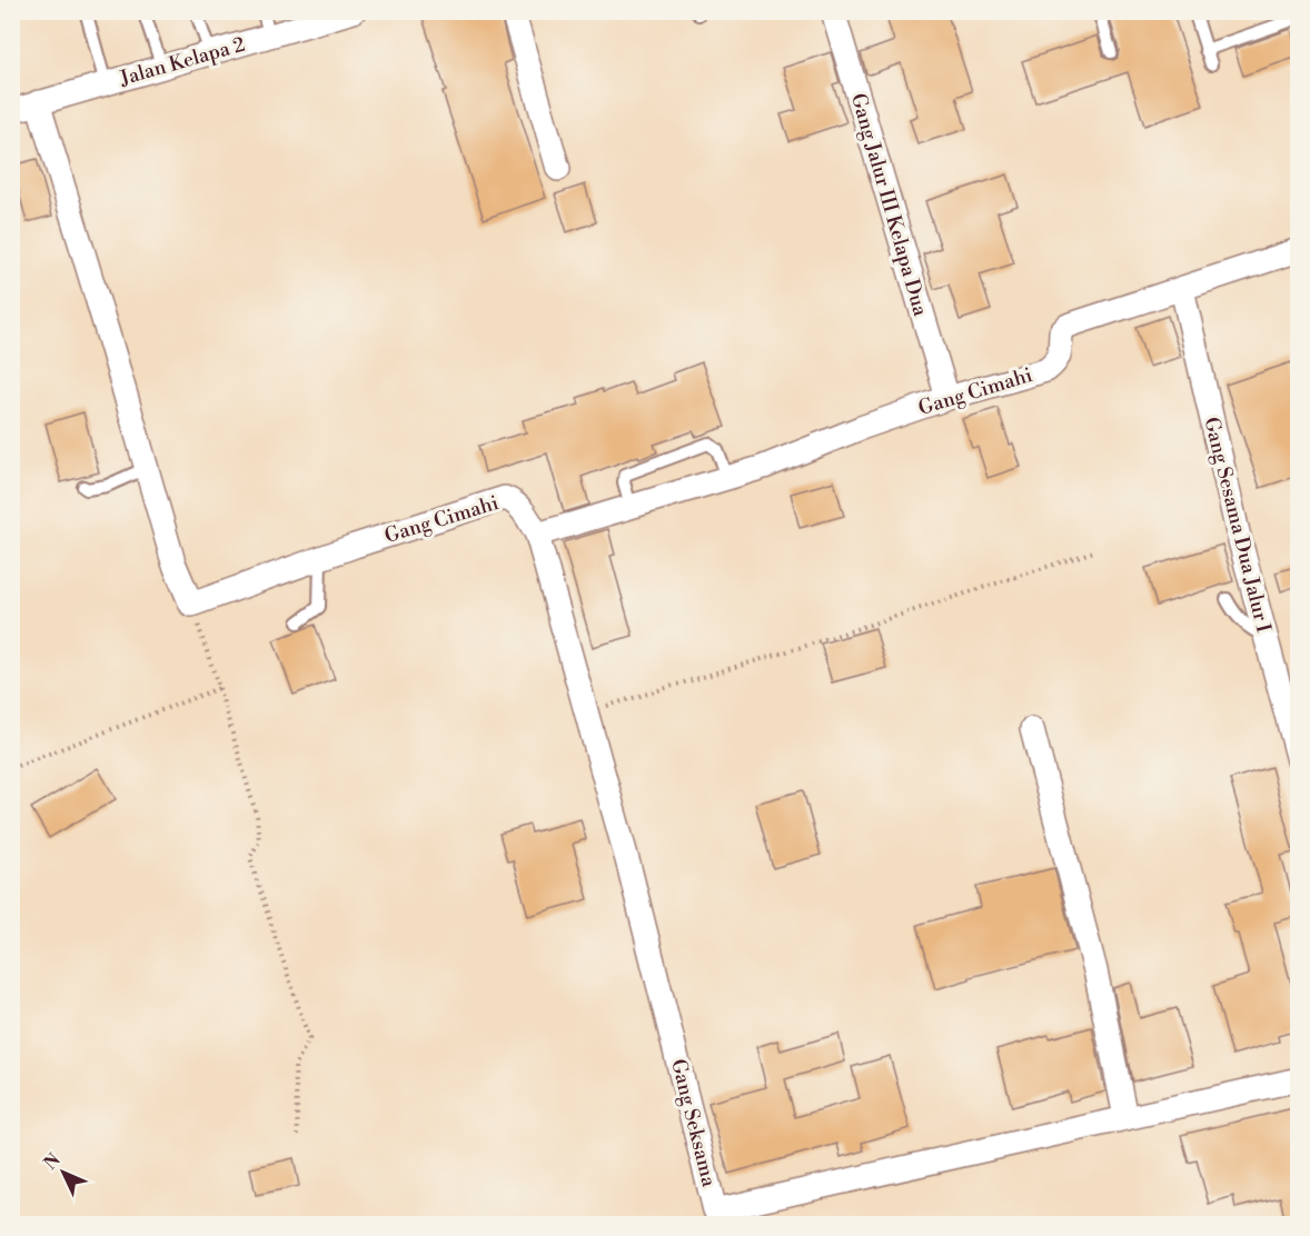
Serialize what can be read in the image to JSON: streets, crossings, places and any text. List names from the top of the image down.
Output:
{
  "streets": {
    "street": [
      "Jalan Kelapa 2",
      "Gang Jalur III Kelapa Dua",
      "Gang Cimahi",
      "Gang Sesama Dua Jalur I",
      "Gang Seksama"
    ]
  },
  "crossings": [
    ["Gang Jalur III Kelapa Dua", "Gang Cimahi"],
    ["Gang Cimahi", "Gang Sesama Dua Jalur I"],
    ["Gang Cimahi", "Gang Seksama"]
  ],
  "north": "top left"
}
